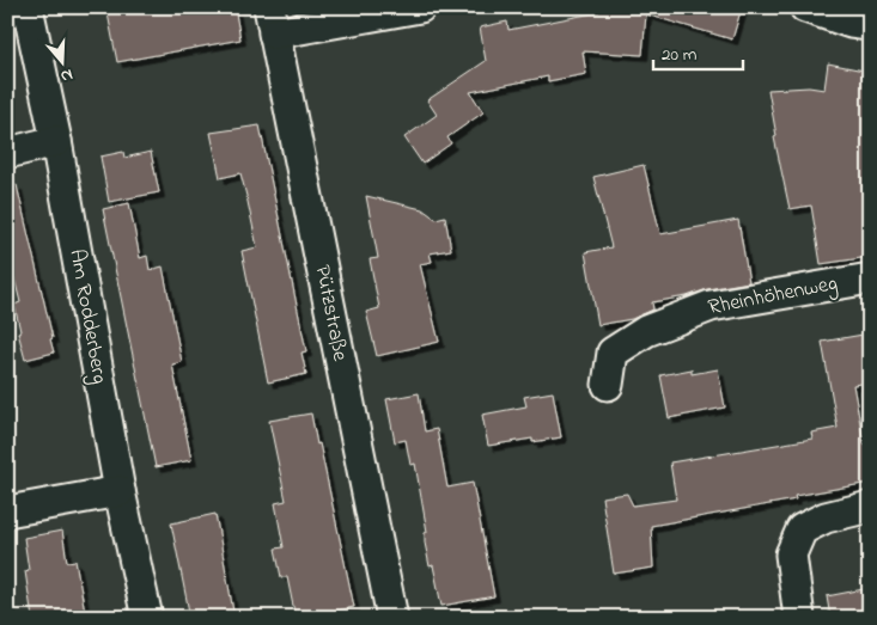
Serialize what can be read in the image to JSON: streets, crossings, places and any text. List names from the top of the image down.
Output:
{
  "streets": {
    "street": ["Rheinhöhenweg", "Pützstraße", "Am Rodderberg"]
  },
  "scale_bar": "20 m",
  "north": "bottom"
}
